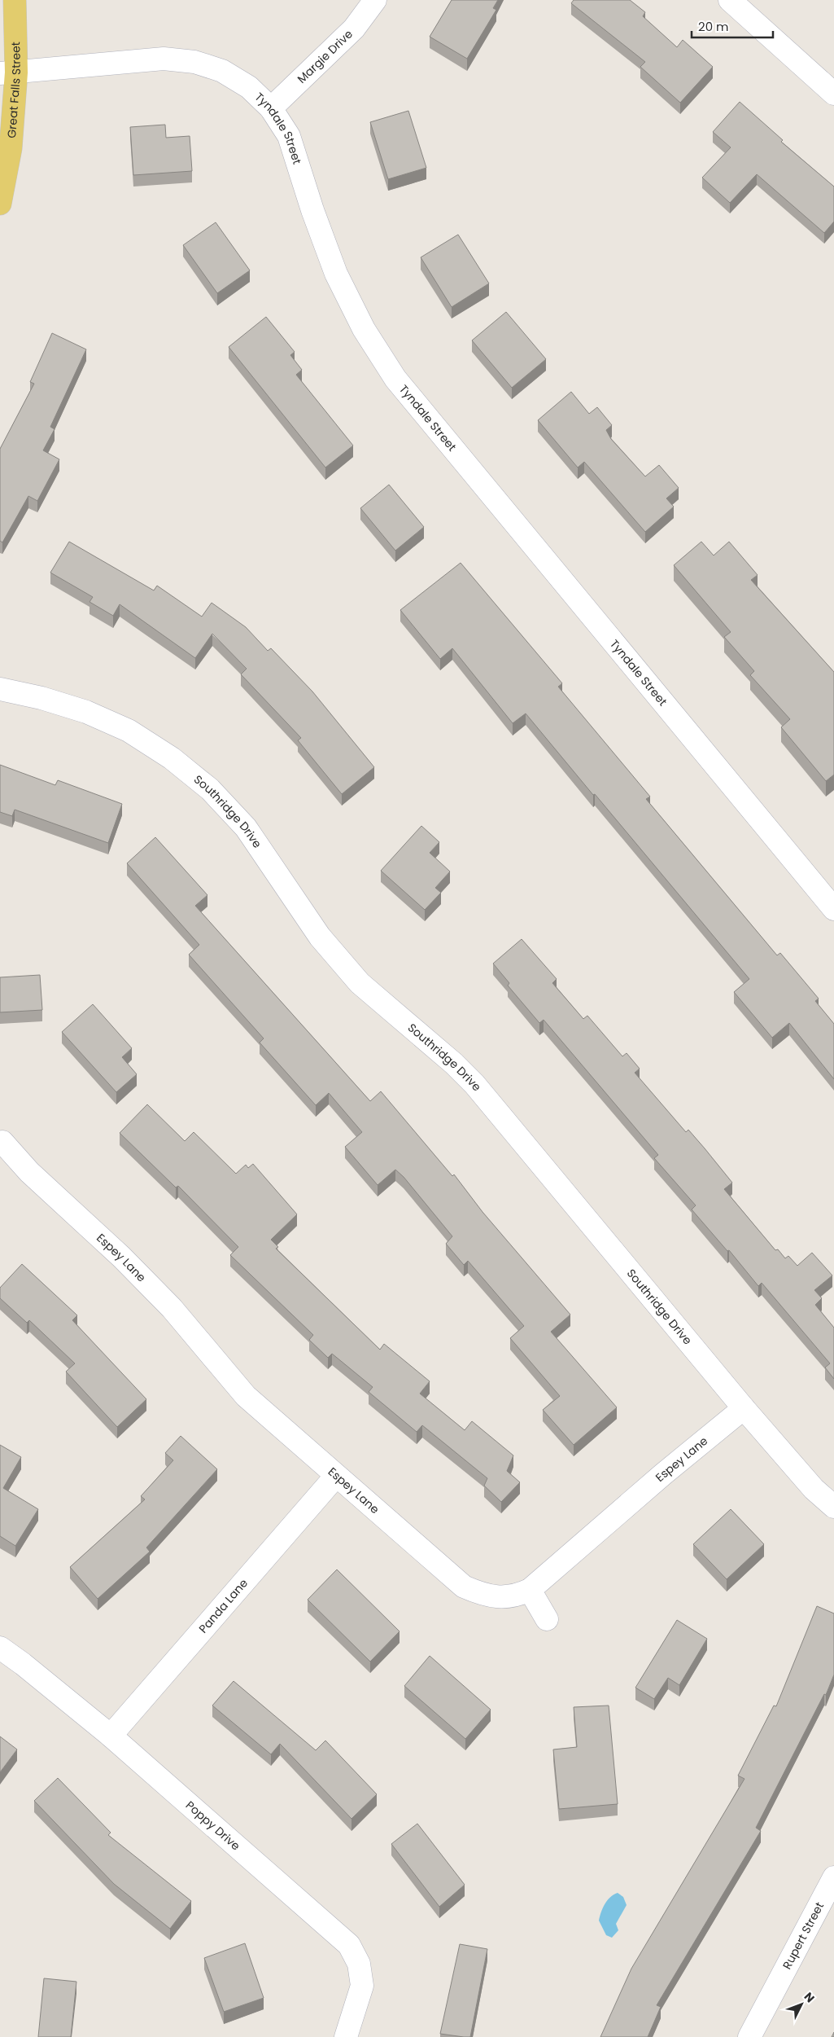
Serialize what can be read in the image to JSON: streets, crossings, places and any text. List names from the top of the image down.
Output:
{
  "streets": {
    "main road": ["Great Falls Street"],
    "street": [
      "Margie Drive",
      "Tyndale Street",
      "Southridge Drive",
      "Espey Lane",
      "Panda Lane",
      "Poppy Drive",
      "Rupert Street"
    ]
  },
  "crossings": [
    ["Margie Drive", "Tyndale Street"],
    ["Great Falls Street", "Tyndale Street"],
    ["Southridge Drive", "Espey Lane"],
    ["Espey Lane", "Panda Lane"],
    ["Panda Lane", "Poppy Drive"]
  ],
  "scale_bar": "20 m",
  "north": "top right"
}
